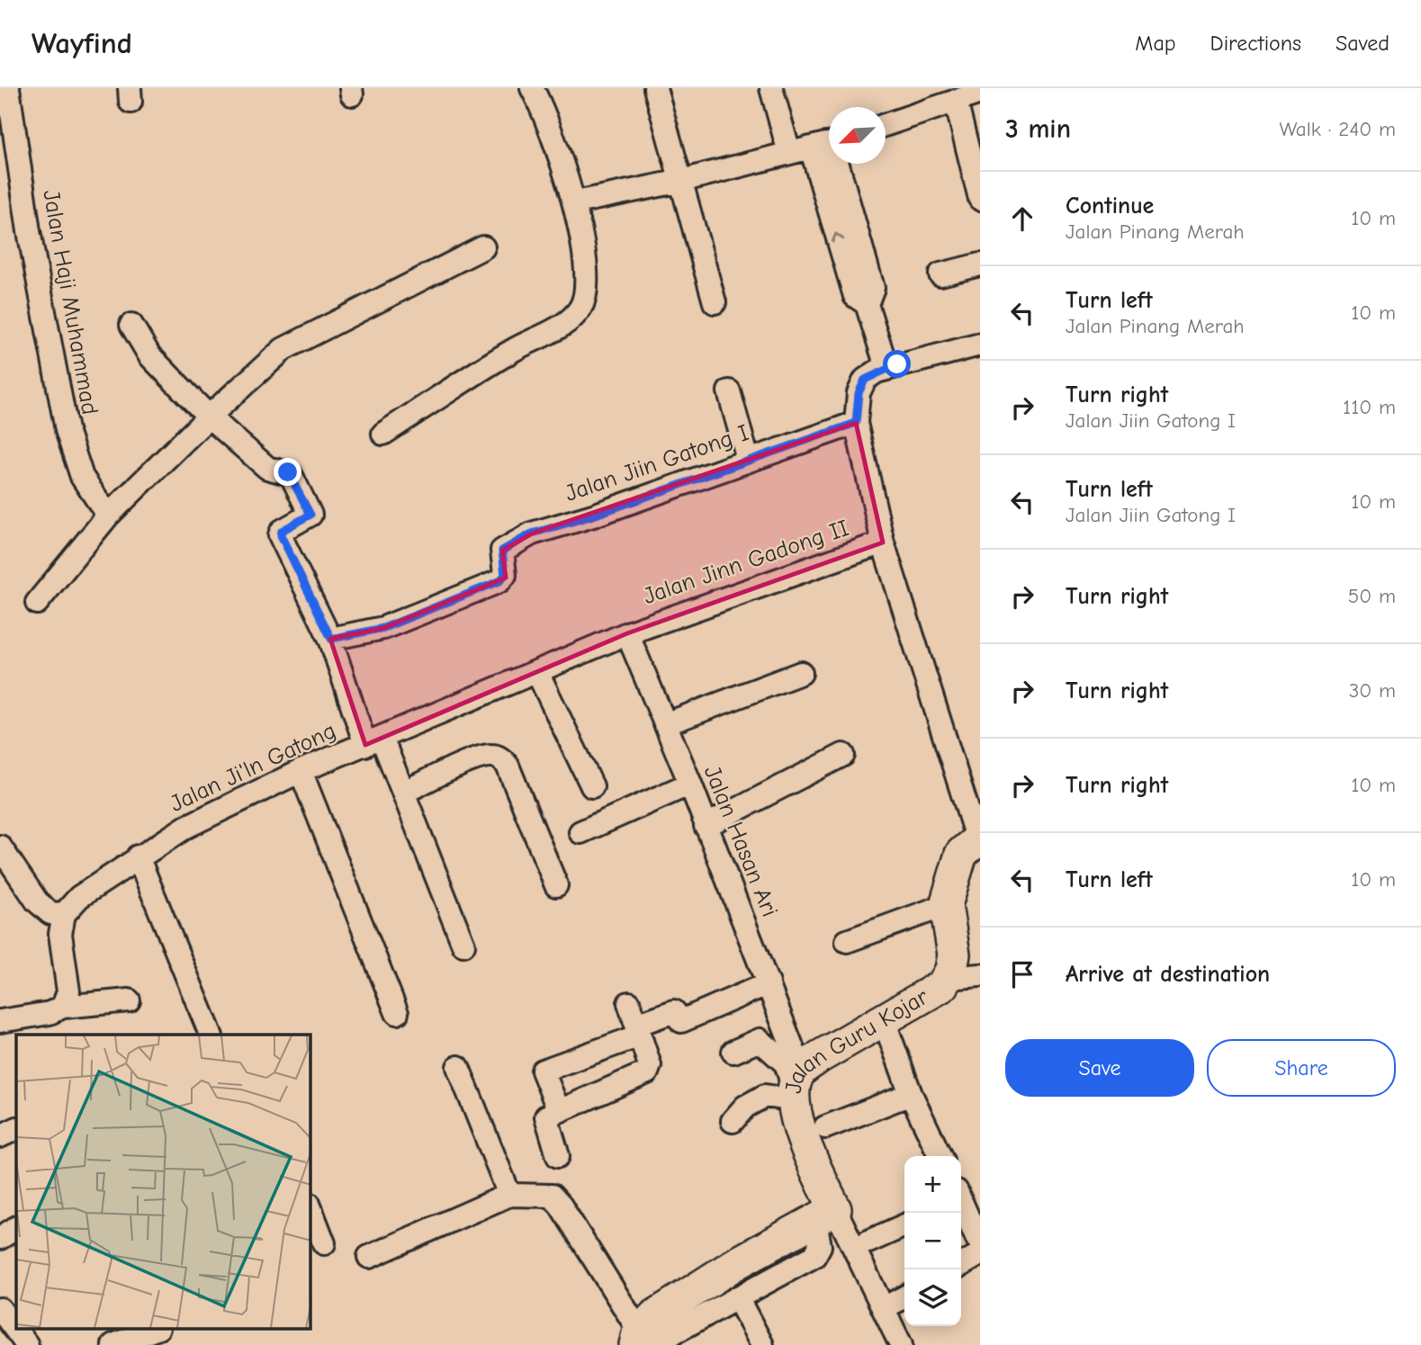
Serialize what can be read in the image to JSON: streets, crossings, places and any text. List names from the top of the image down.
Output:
{
  "streets": {
    "street": [
      "Jalan Haji Muhammad",
      "Jalan Jiin Gatong I",
      "Jalan Jinn Gadong II",
      "Jalan Ji'ln Gatong",
      "Jalan Hasan Ari",
      "Jalan Guru Kojar"
    ]
  },
  "crossings": [
    ["Jalan Jinn Gadong II", "Jalan Ji'ln Gatong"],
    ["Jalan Jinn Gadong II", "Jalan Hasan Ari"],
    ["Jalan Ji'ln Gatong", "Jalan Hasan Ari"],
    ["Jalan Hasan Ari", "Jalan Guru Kojar"]
  ],
  "north": "bottom left",
  "page": {
    "header": "Wayfind",
    "nav": ["Map", "Directions", "Saved"],
    "heading": ["3 min", "Walk · 240 m"],
    "list": [
      ["Continue", "Jalan Pinang Merah", "10 m"],
      ["Turn left", "Jalan Pinang Merah", "10 m"],
      ["Turn right", "Jalan Jiin Gatong I", "110 m"],
      ["Turn left", "Jalan Jiin Gatong I", "10 m"],
      ["Turn right", "50 m"],
      ["Turn right", "30 m"],
      ["Turn right", "10 m"],
      ["Turn left", "10 m"],
      "Arrive at destination"
    ],
    "buttons": ["Save", "Share"],
    "map_buttons": ["+", "−"]
  }
}
